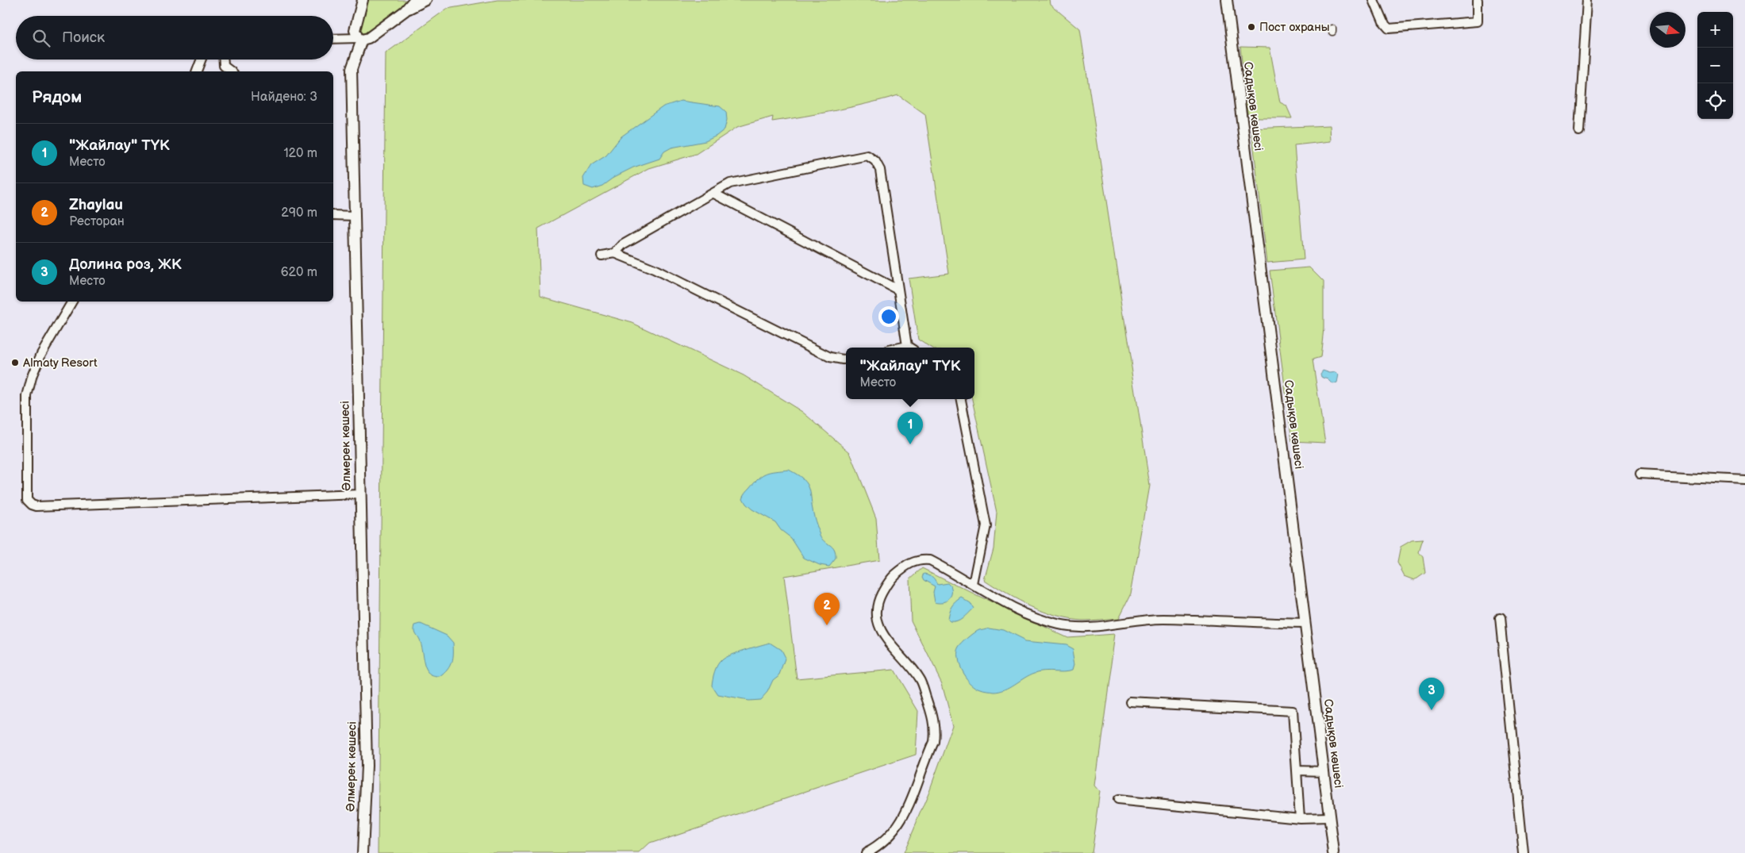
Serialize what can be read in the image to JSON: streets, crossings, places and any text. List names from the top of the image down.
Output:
{
  "streets": {
    "street": ["Садықов көшесі", "Әлмерек көшесі"]
  },
  "places": ["Пост охраны", "Almaty Resort"],
  "north": "right",
  "page": {
    "map_buttons": ["+", "−"],
    "search": "Поиск",
    "heading": ["Рядом", "Найдено: 3"],
    "list": [
      {
        "mark": "1",
        "name": "\"Жайлау\" ТҮК",
        "note": "Место",
        "value": "120 m"
      },
      {
        "mark": "2",
        "name": "Zhaylau",
        "note": "Ресторан",
        "value": "290 m"
      },
      {
        "mark": "3",
        "name": "Долина роз, ЖК",
        "note": "Место",
        "value": "620 m"
      }
    ],
    "popup": ["\"Жайлау\" ТҮК", "Место"],
    "pins": ["1", "2", "3"]
  }
}
